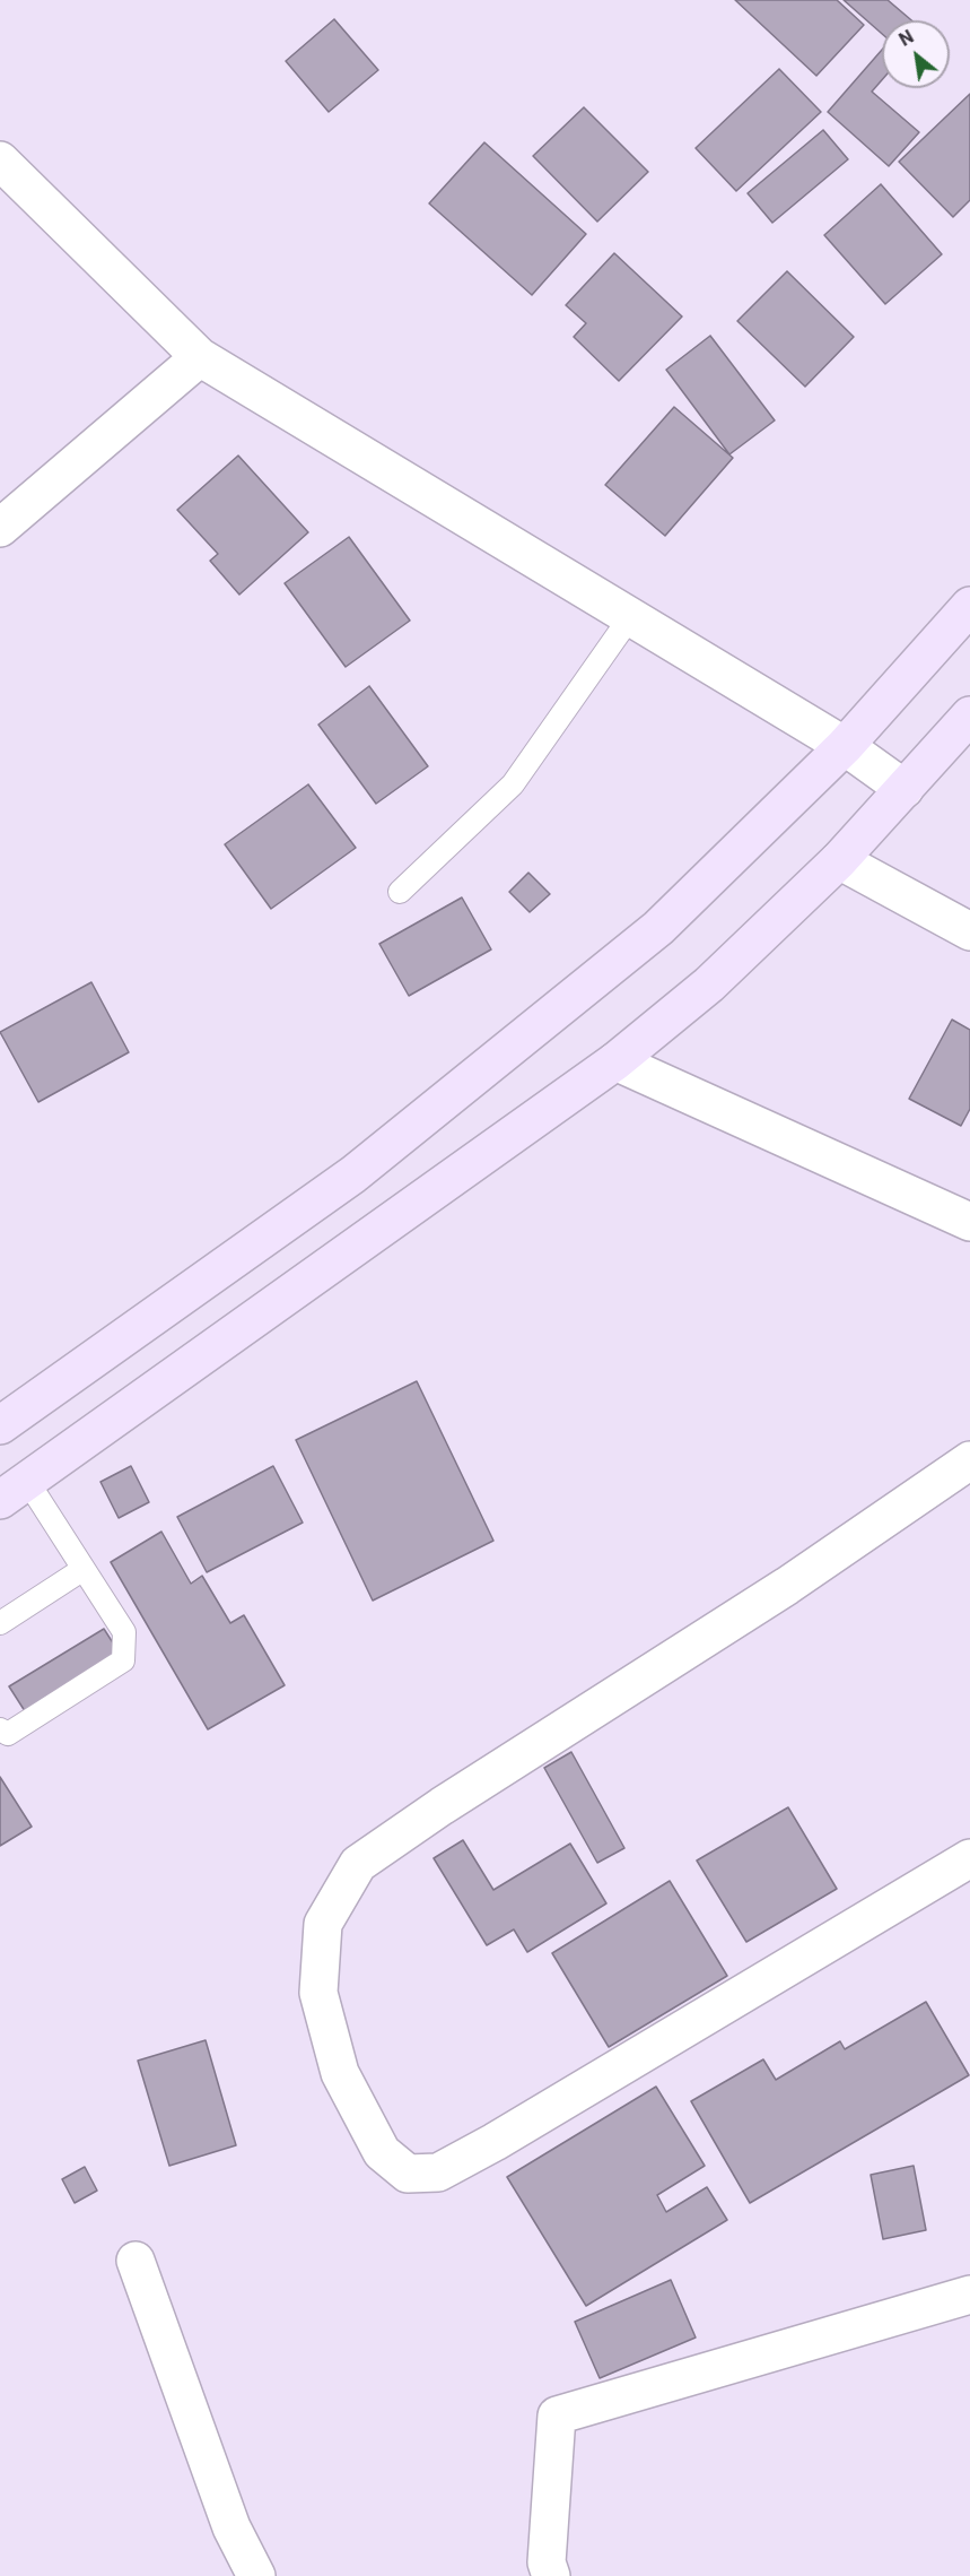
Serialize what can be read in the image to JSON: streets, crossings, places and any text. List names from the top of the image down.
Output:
{
  "north": "top left"
}
